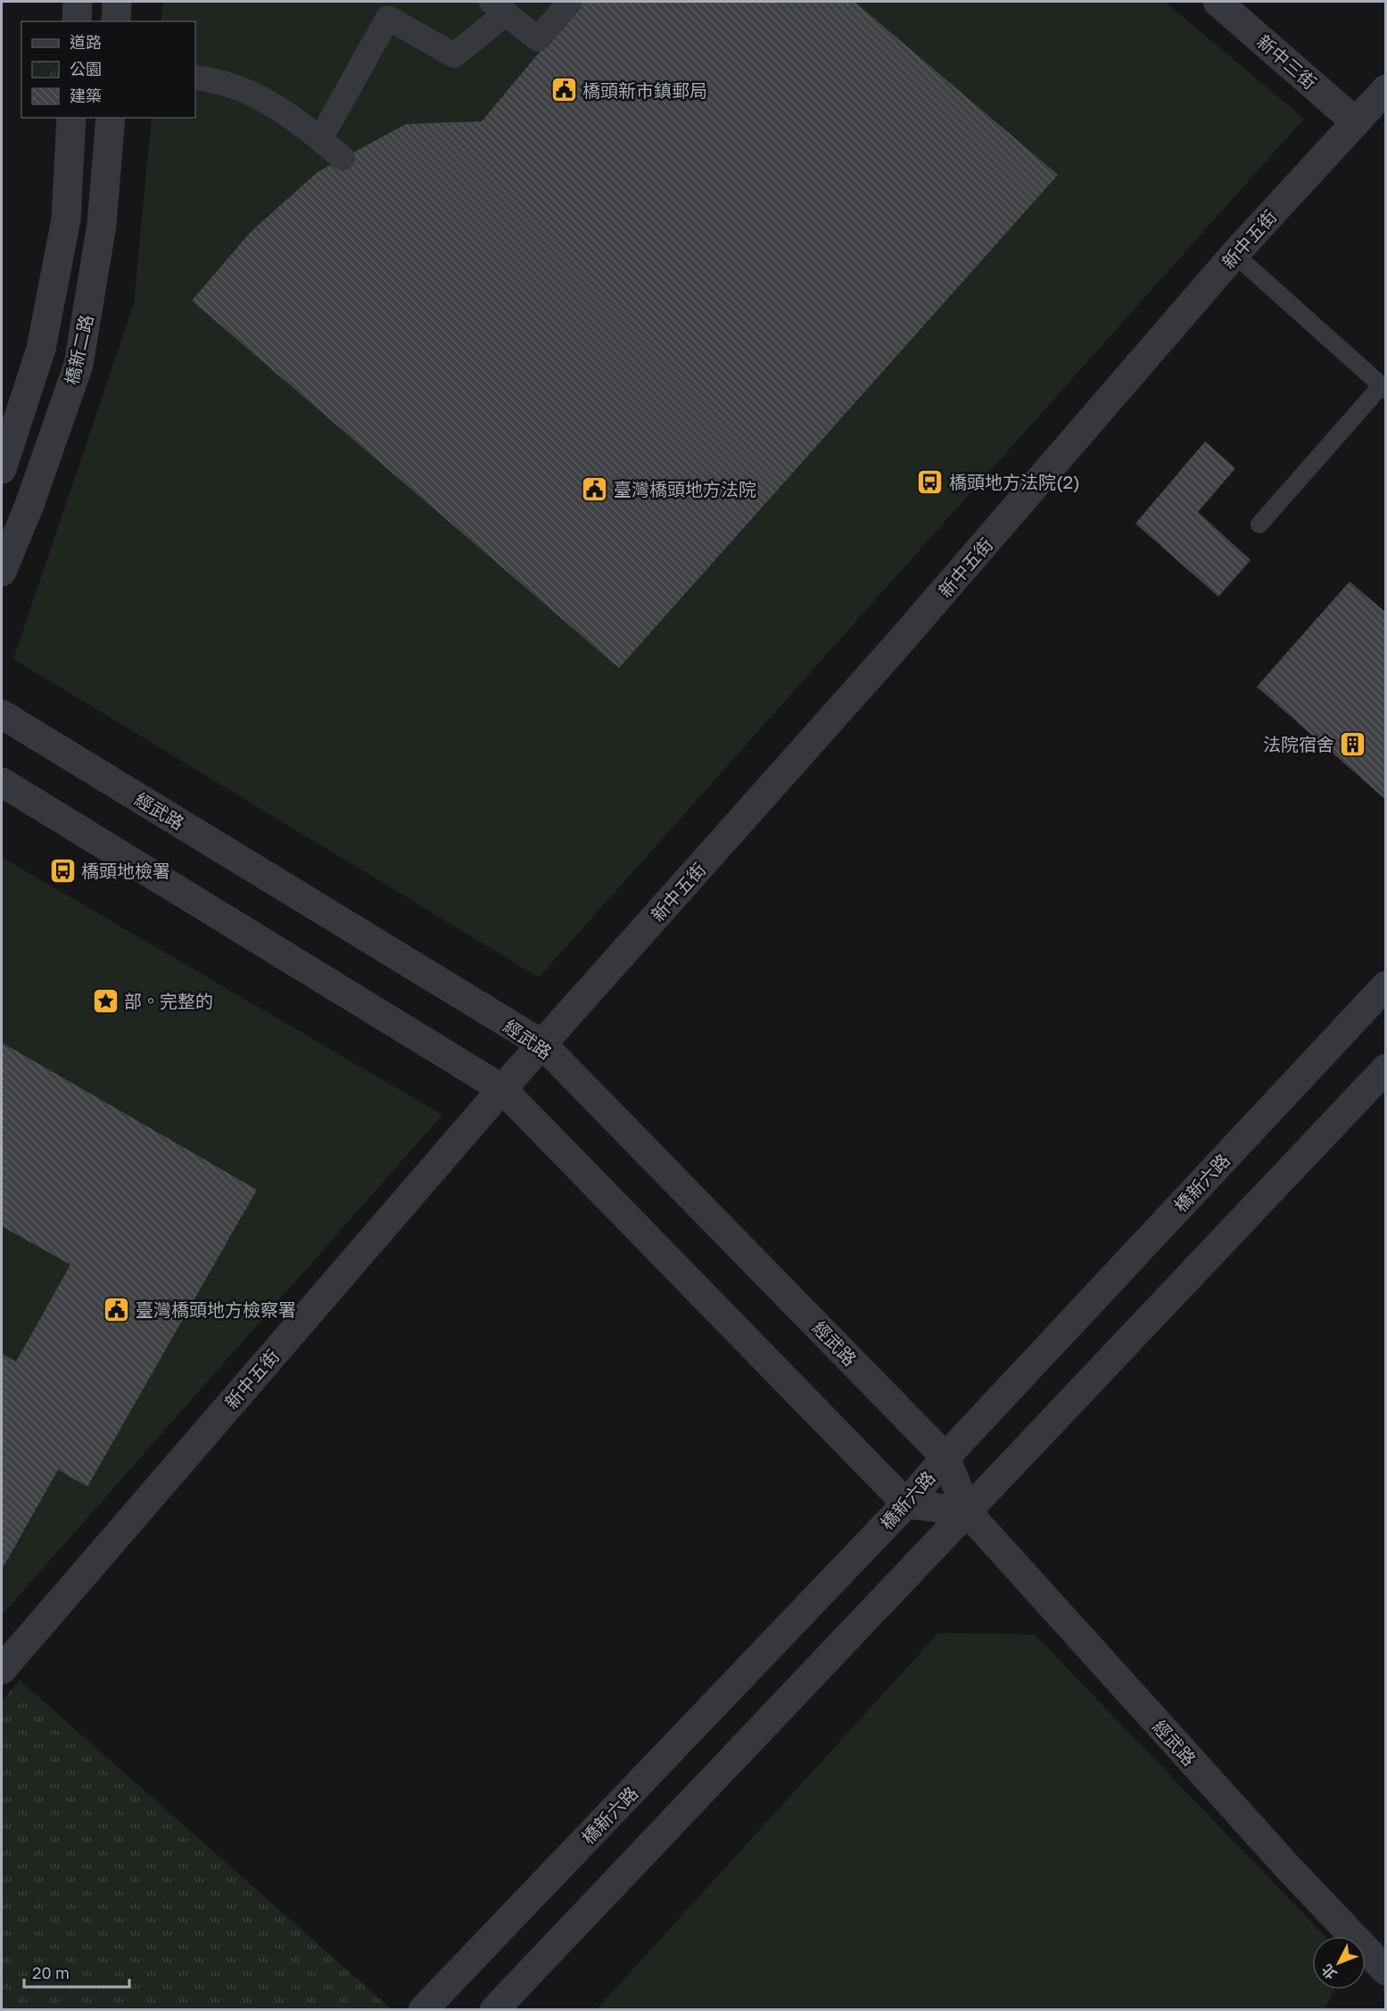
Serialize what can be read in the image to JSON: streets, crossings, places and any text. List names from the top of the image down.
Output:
{
  "streets": {
    "street": [
      "新中三街",
      "新中五街",
      "橋新二路",
      "經武路",
      "橋新六路"
    ]
  },
  "crossings": [
    ["新中三街", "新中五街"],
    ["新中五街", "經武路"],
    ["經武路", "橋新六路"]
  ],
  "places": {
    "public building": ["橋頭新市鎮郵局", "臺灣橋頭地方法院", "臺灣橋頭地方檢察署"],
    "bus stop": ["橋頭地方法院(2)", "橋頭地檢署"],
    "building": ["法院宿舍"],
    "place": ["部。完整的"]
  },
  "legend": ["道路", "公園", "建築"],
  "scale_bar": "20 m",
  "north": "bottom left"
}
